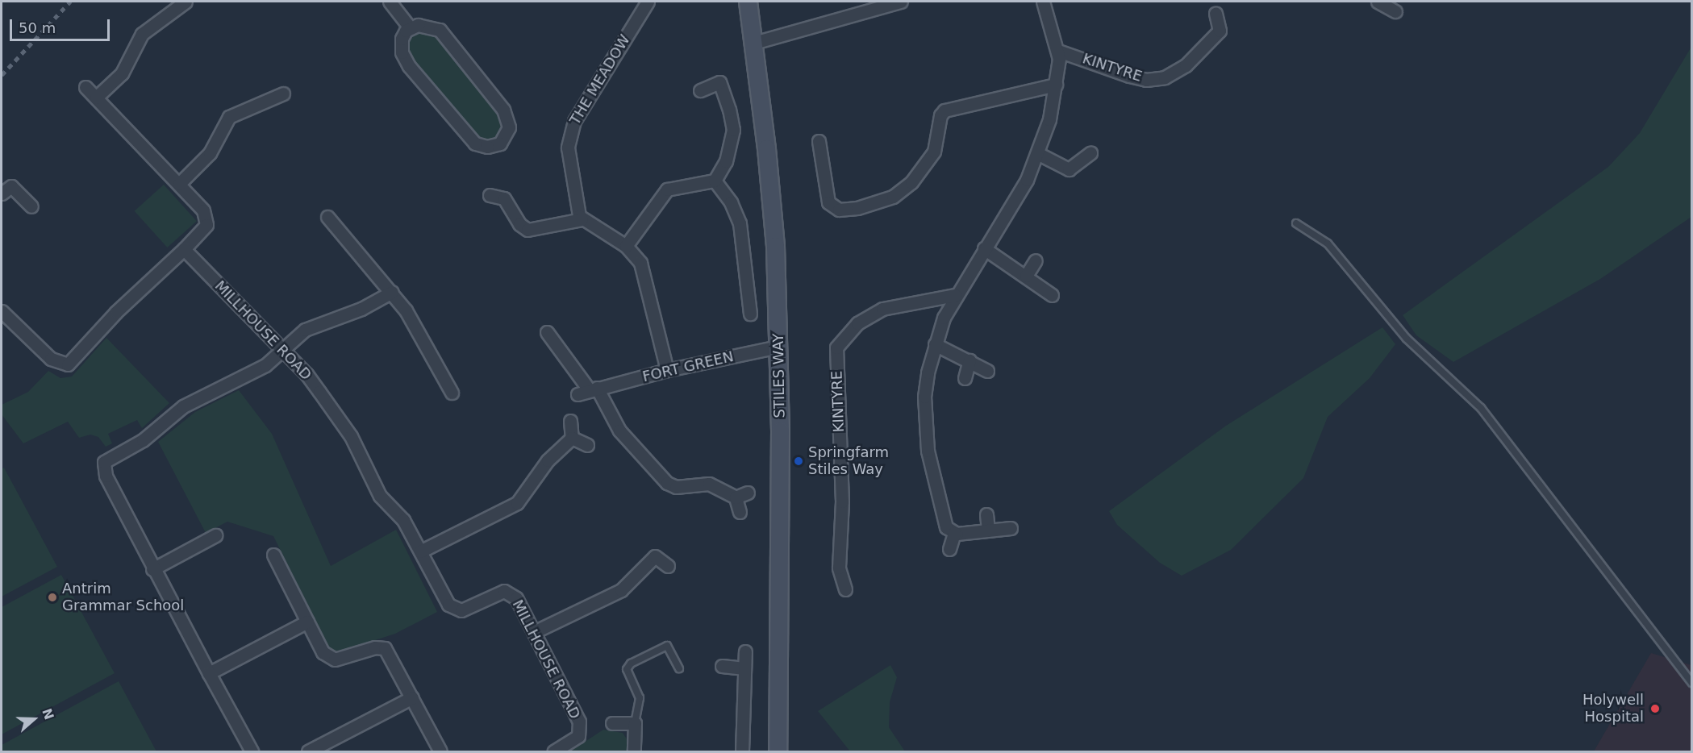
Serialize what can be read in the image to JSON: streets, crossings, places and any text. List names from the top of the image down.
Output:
{
  "streets": {
    "main road": ["STILES WAY"],
    "street": [
      "KINTYRE",
      "THE MEADOW",
      "MILLHOUSE ROAD",
      "FORT GREEN"
    ]
  },
  "crossings": [
    ["FORT GREEN", "STILES WAY"]
  ],
  "places": ["Springfarm Stiles Way", "Antrim Grammar School", "Holywell Hospital"],
  "scale_bar": "50 m",
  "north": "right"
}
